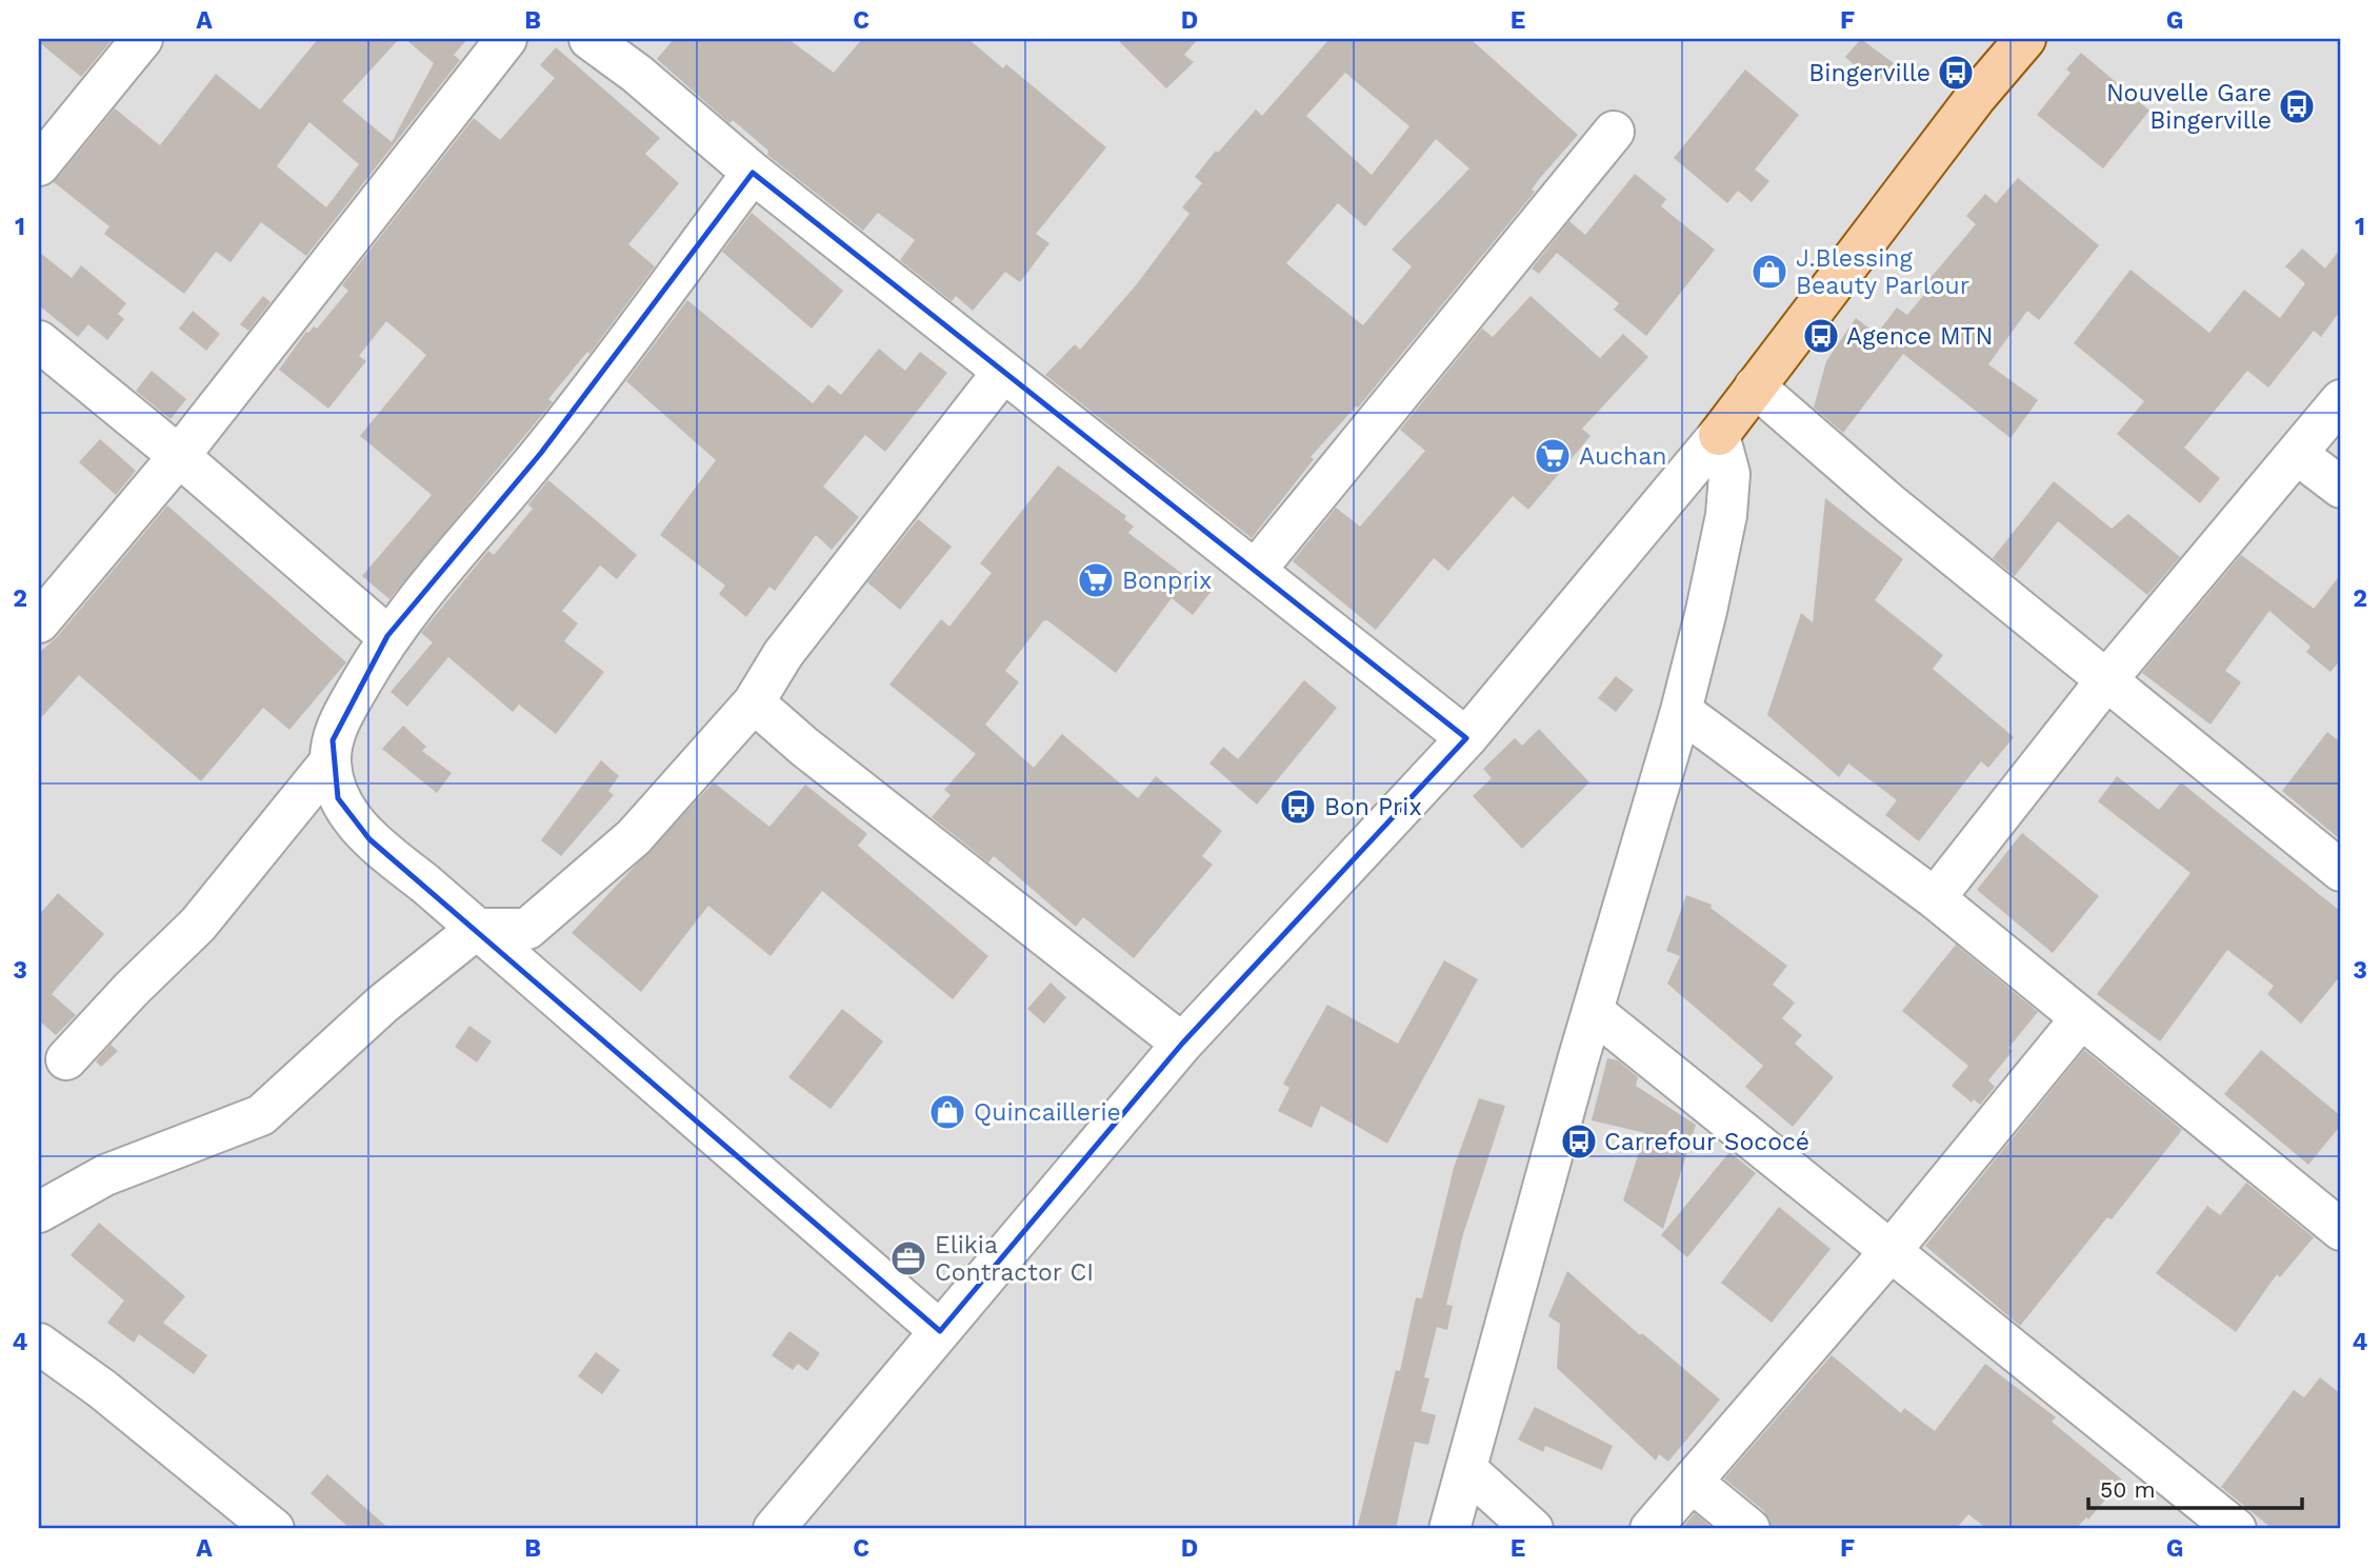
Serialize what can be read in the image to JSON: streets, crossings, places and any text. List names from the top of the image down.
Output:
{
  "places": {
    "bus stop": [
      "Bingerville",
      "Nouvelle Gare Bingerville",
      "Agence MTN",
      "Bon Prix",
      "Carrefour Sococé"
    ],
    "shop": ["J.Blessing Beauty Parlour", "Quincaillerie"],
    "supermarket": ["Auchan", "Bonprix"],
    "office": ["Elikia Contractor CI"]
  },
  "scale_bar": "50 m",
  "grid": {
    "columns": [
      "A",
      "B",
      "C",
      "D",
      "E",
      "F",
      "G"
    ],
    "rows": [
      "1",
      "2",
      "3",
      "4"
    ]
  }
}
